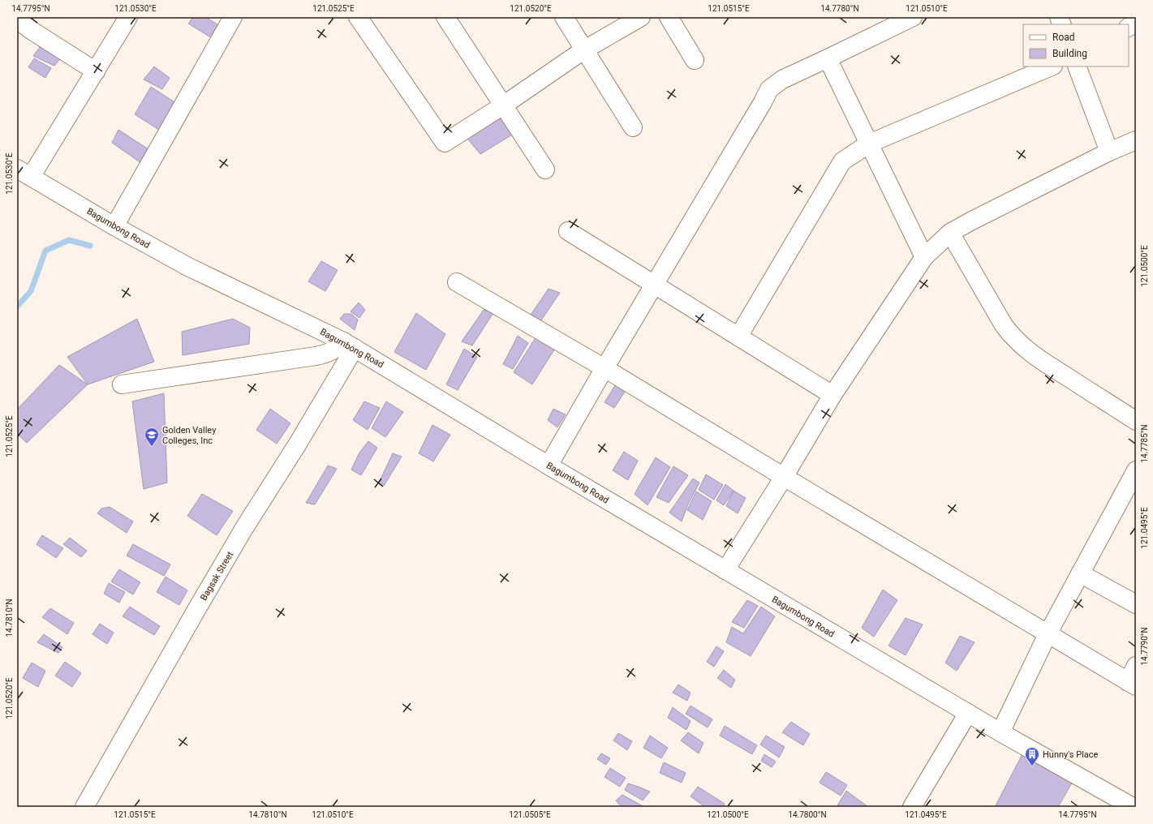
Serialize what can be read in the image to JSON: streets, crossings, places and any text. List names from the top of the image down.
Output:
{
  "streets": {
    "street": ["Bagumbong Road", "Bagsak Street"]
  },
  "crossings": [
    ["Bagumbong Road", "Bagsak Street"]
  ],
  "places": {
    "school or university": ["Golden Valley Colleges, Inc"],
    "building": ["Hunny's Place"]
  },
  "legend": ["Road", "Building"],
  "coordinates": [
    "14.7795°N",
    "121.0530°E",
    "121.0525°E",
    "121.0520°E",
    "121.0515°E",
    "14.7780°N",
    "121.0510°E",
    "121.0500°E",
    "14.7785°N",
    "121.0495°E",
    "14.7810°N",
    "14.7790°N",
    "121.0505°E",
    "14.7800°N"
  ]
}
